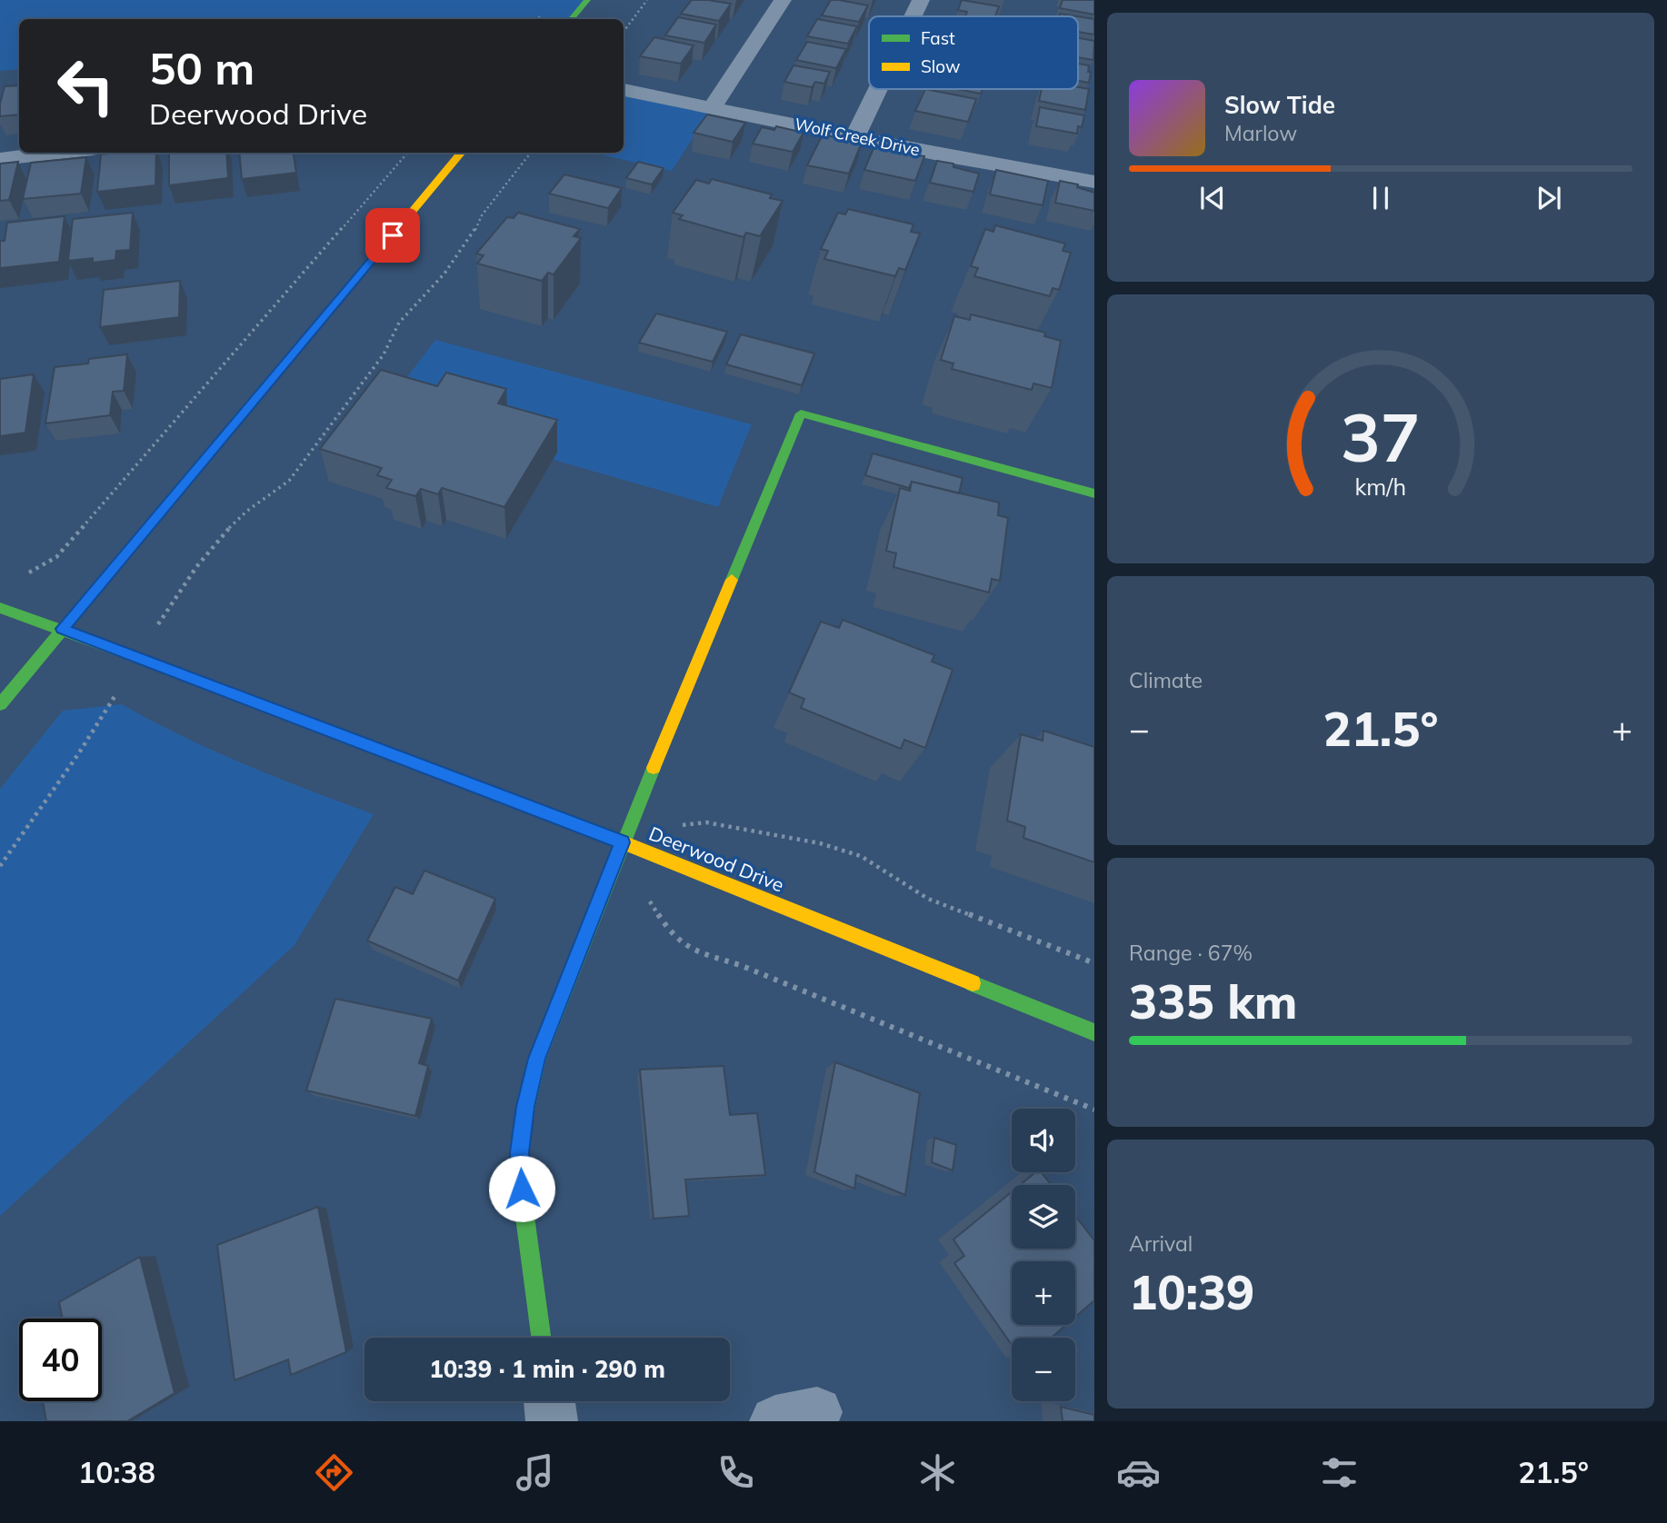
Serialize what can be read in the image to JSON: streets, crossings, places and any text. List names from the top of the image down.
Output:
{
  "streets": {
    "street": ["Wolf Creek Drive", "Deerwood Drive"]
  },
  "legend": ["Fast", "Slow"],
  "page": {
    "turn": ["50 m", "Deerwood Drive"],
    "song": ["Slow Tide", "Marlow"],
    "tile": [
      "Climate",
      ["Range · 67%", "335 km"],
      ["Arrival", "10:39"]
    ],
    "heat": ["−", "21.5°", "+"],
    "map_buttons": ["+", "−"],
    "limit": "40",
    "trip": "10:39 · 1 min · 290 m",
    "tabs": ["10:38", "21.5°"],
    "gauge": ["37", "km/h"]
  }
}
